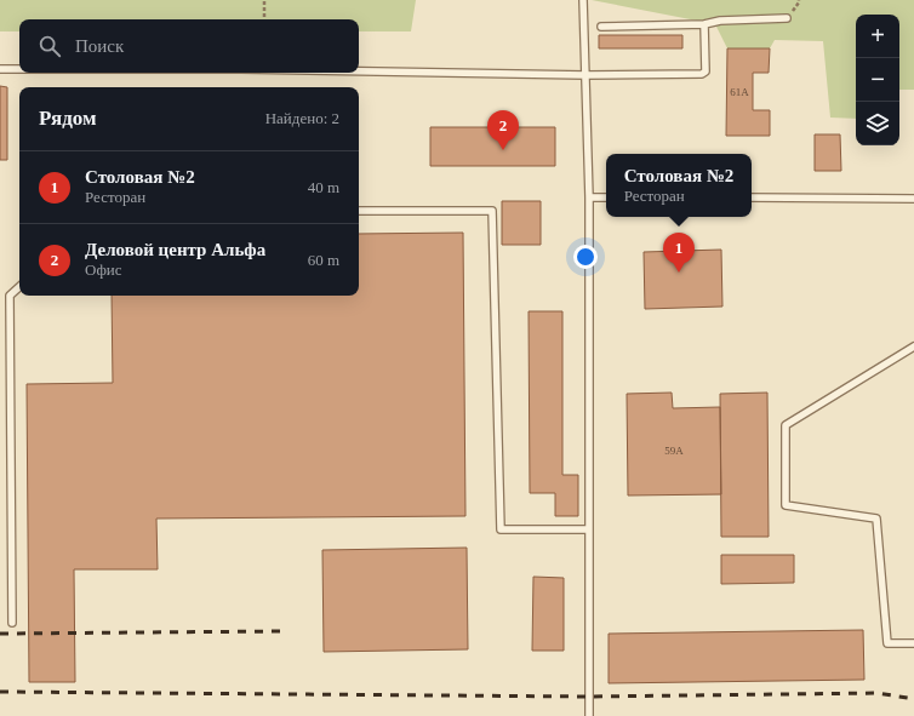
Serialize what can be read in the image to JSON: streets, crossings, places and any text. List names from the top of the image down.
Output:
{
  "house_numbers": ["61А", "59А"],
  "page": {
    "map_buttons": ["+", "−"],
    "search": "Поиск",
    "heading": ["Рядом", "Найдено: 2"],
    "pins": ["2", "1"],
    "list": [
      {
        "mark": "1",
        "name": "Столовая №2",
        "note": "Ресторан",
        "value": "40 m"
      },
      {
        "mark": "2",
        "name": "Деловой центр Альфа",
        "note": "Офис",
        "value": "60 m"
      }
    ],
    "popup": ["Столовая №2", "Ресторан"]
  }
}
